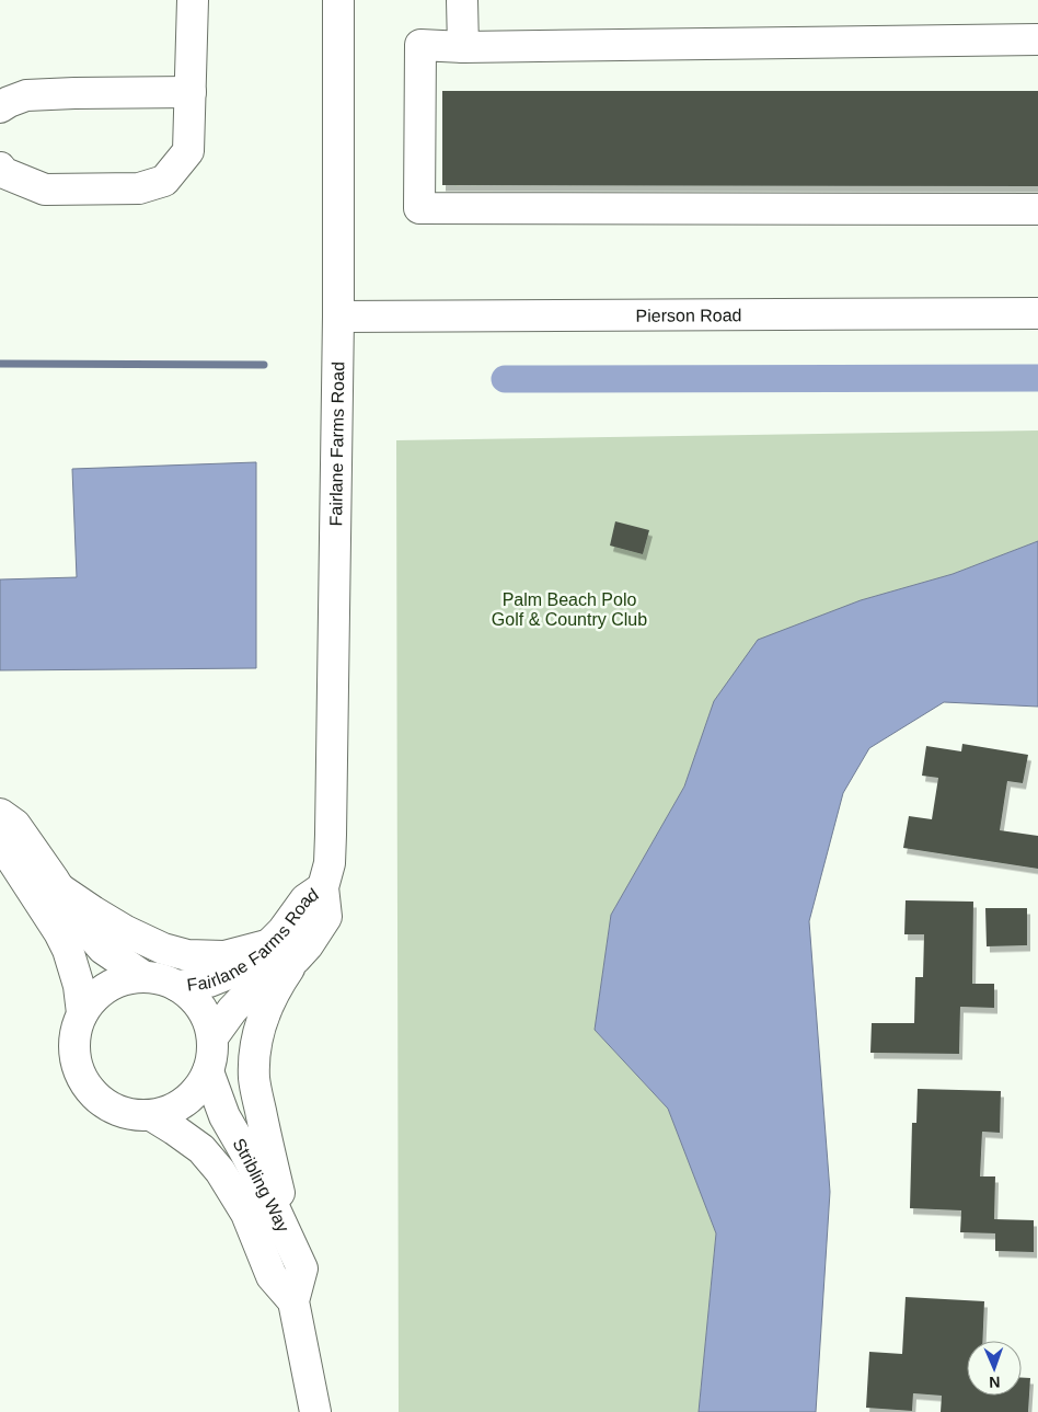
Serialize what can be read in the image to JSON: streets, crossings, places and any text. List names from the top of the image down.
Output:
{
  "streets": {
    "street": ["Pierson Road", "Fairlane Farms Road", "Stribling Way"]
  },
  "crossings": [
    ["Pierson Road", "Fairlane Farms Road"],
    ["Fairlane Farms Road", "Stribling Way"]
  ],
  "parks": ["Palm Beach Polo Golf & Country Club"],
  "north": "bottom"
}
